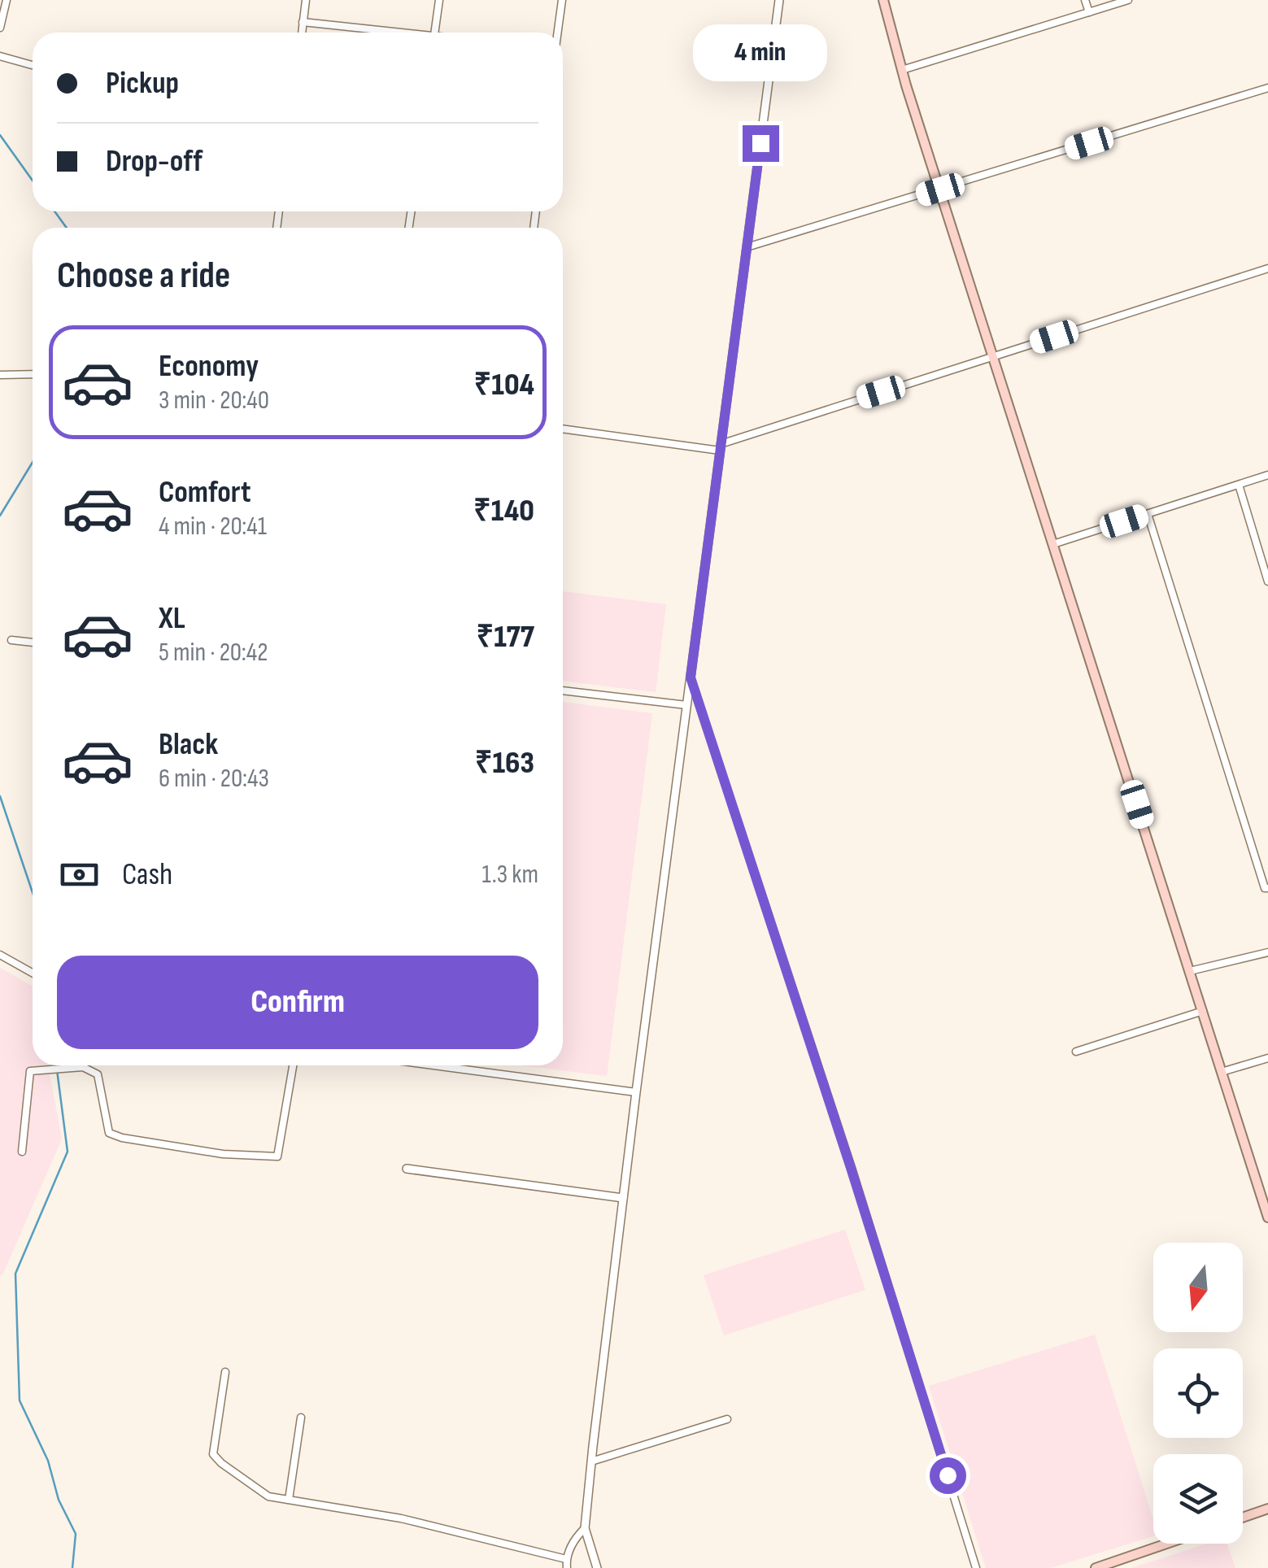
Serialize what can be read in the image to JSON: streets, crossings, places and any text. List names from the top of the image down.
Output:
{
  "north": "bottom",
  "page": {
    "bubble": "4 min",
    "banner": ["Pickup", "Drop-off"],
    "heading": "Choose a ride",
    "list": [
      {
        "name": "Economy",
        "note": "3 min · 20:40",
        "value": "₹104"
      },
      {
        "name": "Comfort",
        "note": "4 min · 20:41",
        "value": "₹140"
      },
      {
        "name": "XL",
        "note": "5 min · 20:42",
        "value": "₹177"
      },
      {
        "name": "Black",
        "note": "6 min · 20:43",
        "value": "₹163"
      }
    ],
    "pay": ["Cash", "1.3 km"],
    "buttons": "Confirm"
  }
}
